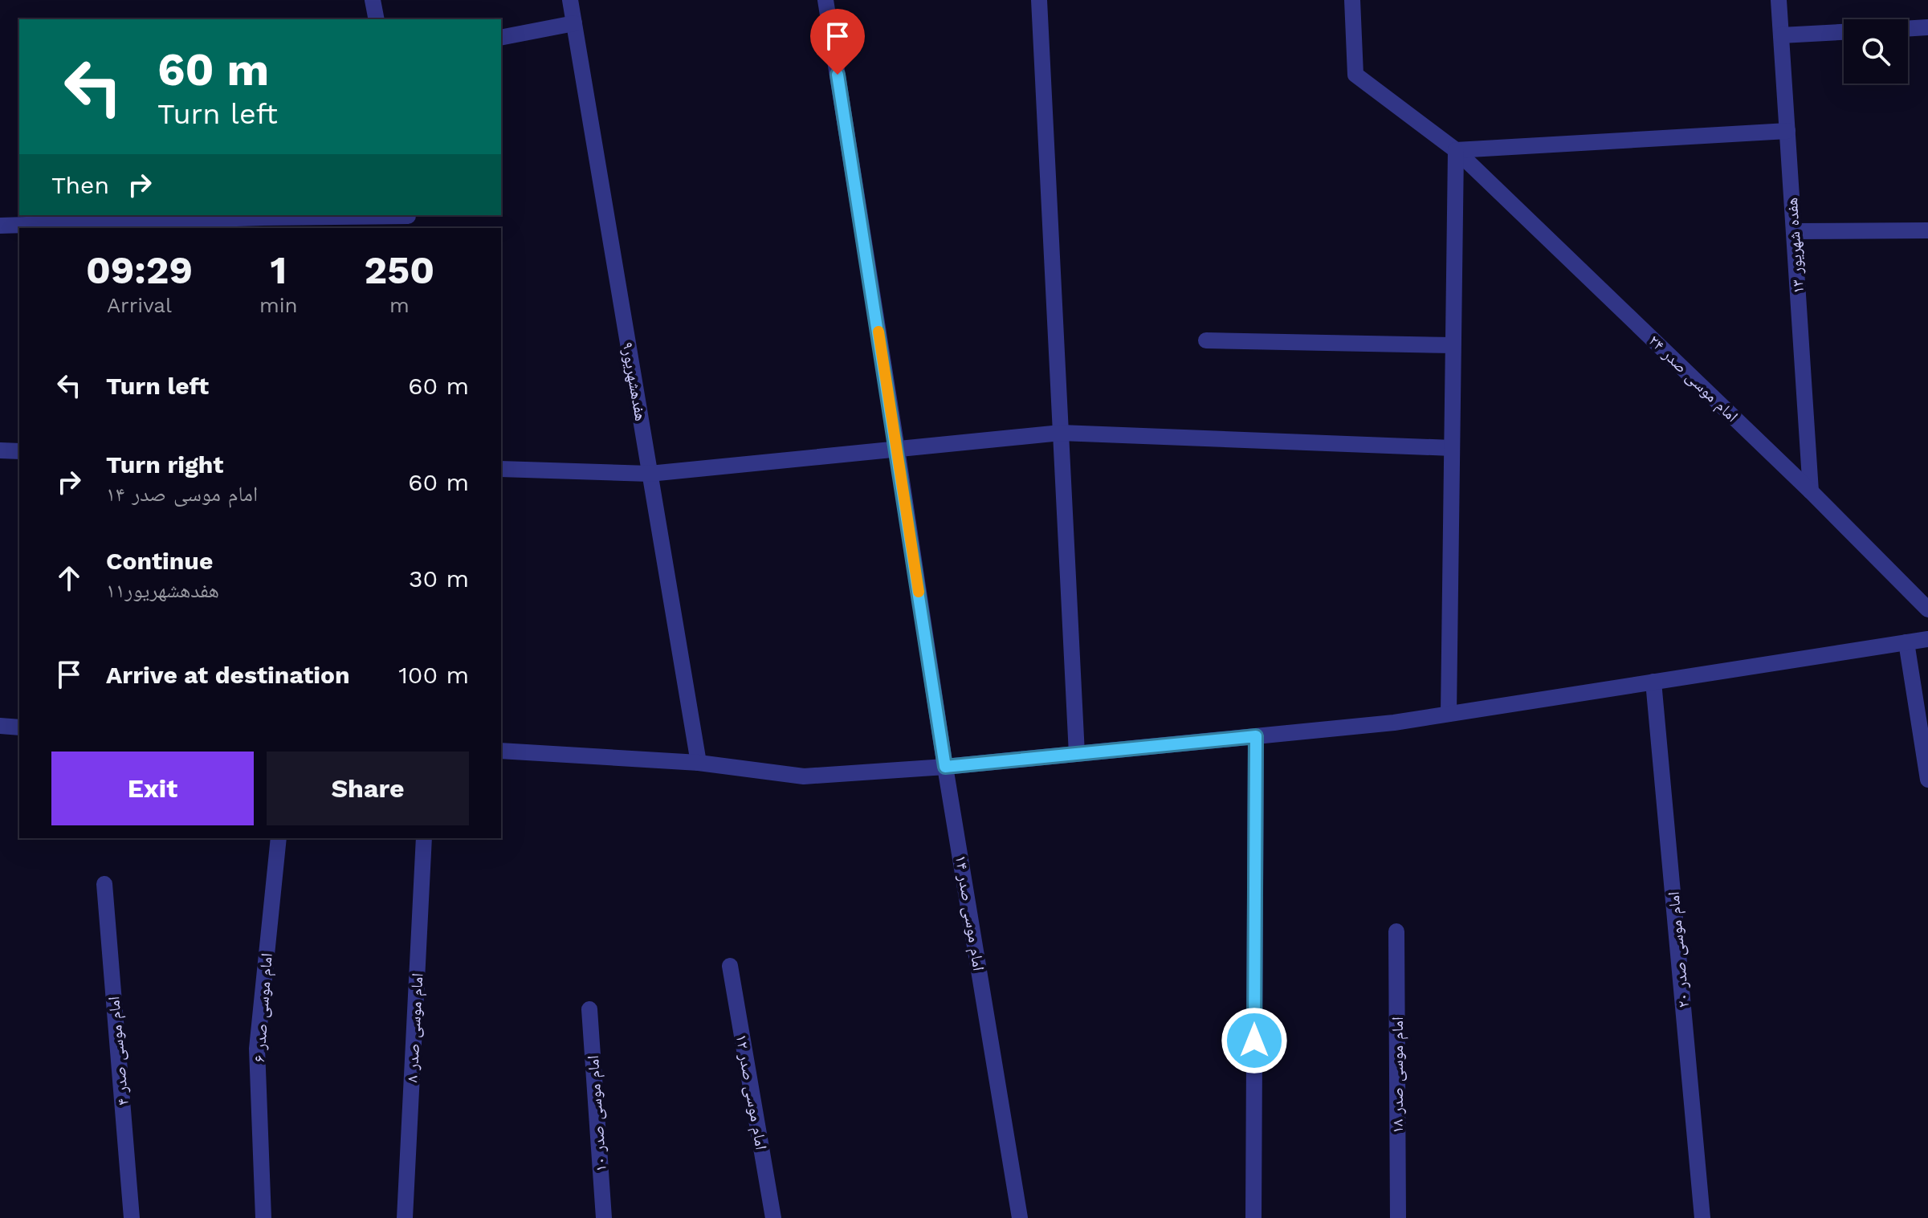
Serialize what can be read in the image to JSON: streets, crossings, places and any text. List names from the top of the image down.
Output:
{
  "streets": {
    "street": [
      "هفده شهریور ۱۳",
      "امام موسی صدر ۲۴",
      "هفدهشهریور۹",
      "امام موسی صدر ۱۴",
      "امام موسی صدر ۲۰",
      "امام موسی صدر ۶",
      "امام موسی صدر ۸",
      "امام موسی صدر ۴",
      "امام موسی صدر ۱۸",
      "امام موسی صدر ۱۲",
      "امام موسی صدر ۱۰"
    ]
  },
  "crossings": [
    ["هفده شهریور ۱۳", "امام موسی صدر ۲۴"]
  ],
  "page": {
    "turn": ["60 m", "Turn left"],
    "then": "Then",
    "eta": [
      "09:29",
      "Arrival",
      "1",
      "min",
      "250",
      "m"
    ],
    "list": [
      {
        "name": "Turn left",
        "value": "60 m"
      },
      {
        "name": "Turn right",
        "note": "امام موسی صدر ۱۴",
        "value": "60 m"
      },
      {
        "name": "Continue",
        "note": "هفدهشهریور۱۱",
        "value": "30 m"
      },
      {
        "name": "Arrive at destination",
        "value": "100 m"
      }
    ],
    "buttons": ["Exit", "Share"]
  }
}
